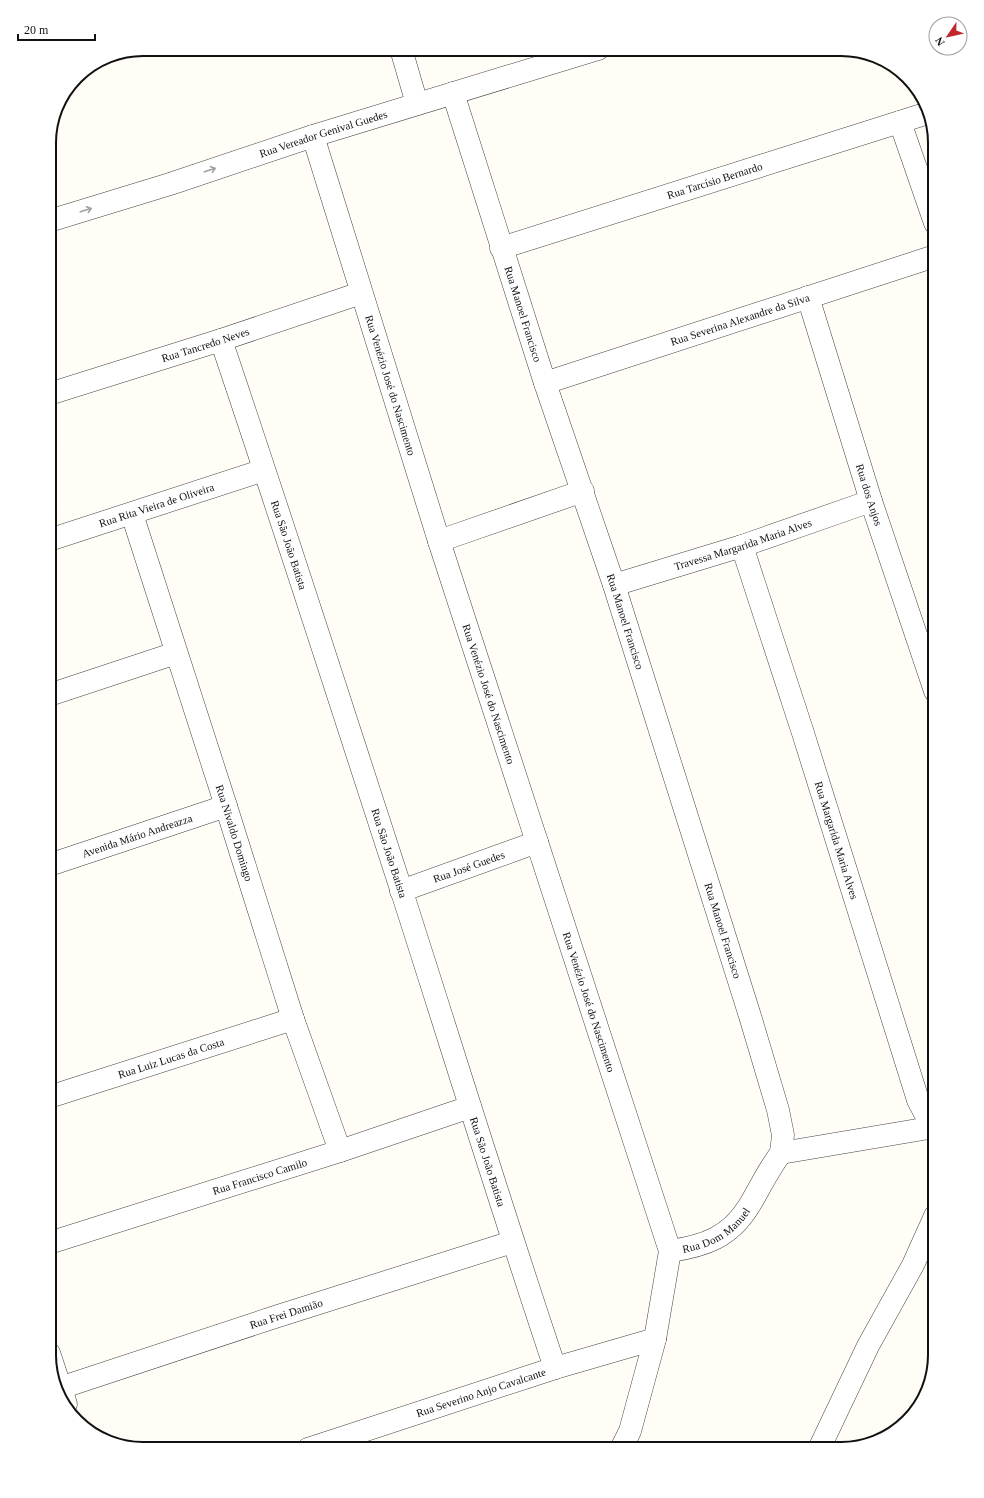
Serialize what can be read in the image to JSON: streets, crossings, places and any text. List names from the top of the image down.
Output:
{
  "streets": {
    "street": [
      "Rua Vereador Genival Guedes",
      "Rua Tarcísio Bernardo",
      "Rua Manoel Francisco",
      "Rua Severina Alexandre da Silva",
      "Rua Tancredo Neves",
      "Rua Venézio José do Nascimento",
      "Rua dos Anjos",
      "Rua Rita Vieira de Oliveira",
      "Travessa Margarida Maria Alves",
      "Rua São João Batista",
      "Rua Nivaldo Domingo",
      "Avenida Mário Andreazza",
      "Rua Margarida Maria Alves",
      "Rua José Guedes",
      "Rua Luiz Lucas da Costa",
      "Rua Francisco Camilo",
      "Rua Dom Manuel",
      "Rua Frei Damião",
      "Rua Severino Anjo Cavalcante"
    ]
  },
  "crossings": [
    ["Rua Vereador Genival Guedes", "Rua Manoel Francisco"],
    ["Rua Vereador Genival Guedes", "Rua Venézio José do Nascimento"],
    ["Rua Tarcísio Bernardo", "Rua Manoel Francisco"],
    ["Rua Manoel Francisco", "Rua Severina Alexandre da Silva"],
    ["Rua Manoel Francisco", "Travessa Margarida Maria Alves"],
    ["Rua Manoel Francisco", "Rua Dom Manuel"],
    ["Rua Severina Alexandre da Silva", "Rua dos Anjos"],
    ["Rua Tancredo Neves", "Rua Venézio José do Nascimento"],
    ["Rua Tancredo Neves", "Rua São João Batista"],
    ["Rua Venézio José do Nascimento", "Rua José Guedes"],
    ["Rua Venézio José do Nascimento", "Rua Dom Manuel"],
    ["Rua dos Anjos", "Travessa Margarida Maria Alves"],
    ["Rua Rita Vieira de Oliveira", "Rua São João Batista"],
    ["Rua Rita Vieira de Oliveira", "Rua Nivaldo Domingo"],
    ["Travessa Margarida Maria Alves", "Rua Margarida Maria Alves"],
    ["Rua São João Batista", "Rua José Guedes"],
    ["Rua São João Batista", "Rua Francisco Camilo"],
    ["Rua São João Batista", "Rua Frei Damião"],
    ["Rua São João Batista", "Rua Severino Anjo Cavalcante"],
    ["Rua Nivaldo Domingo", "Avenida Mário Andreazza"],
    ["Rua Nivaldo Domingo", "Rua Luiz Lucas da Costa"],
    ["Rua Nivaldo Domingo", "Rua Francisco Camilo"],
    ["Rua Dom Manuel", "Rua Severino Anjo Cavalcante"]
  ],
  "one_way": ["Rua Vereador Genival Guedes"],
  "scale_bar": "20 m",
  "north": "bottom left"
}
